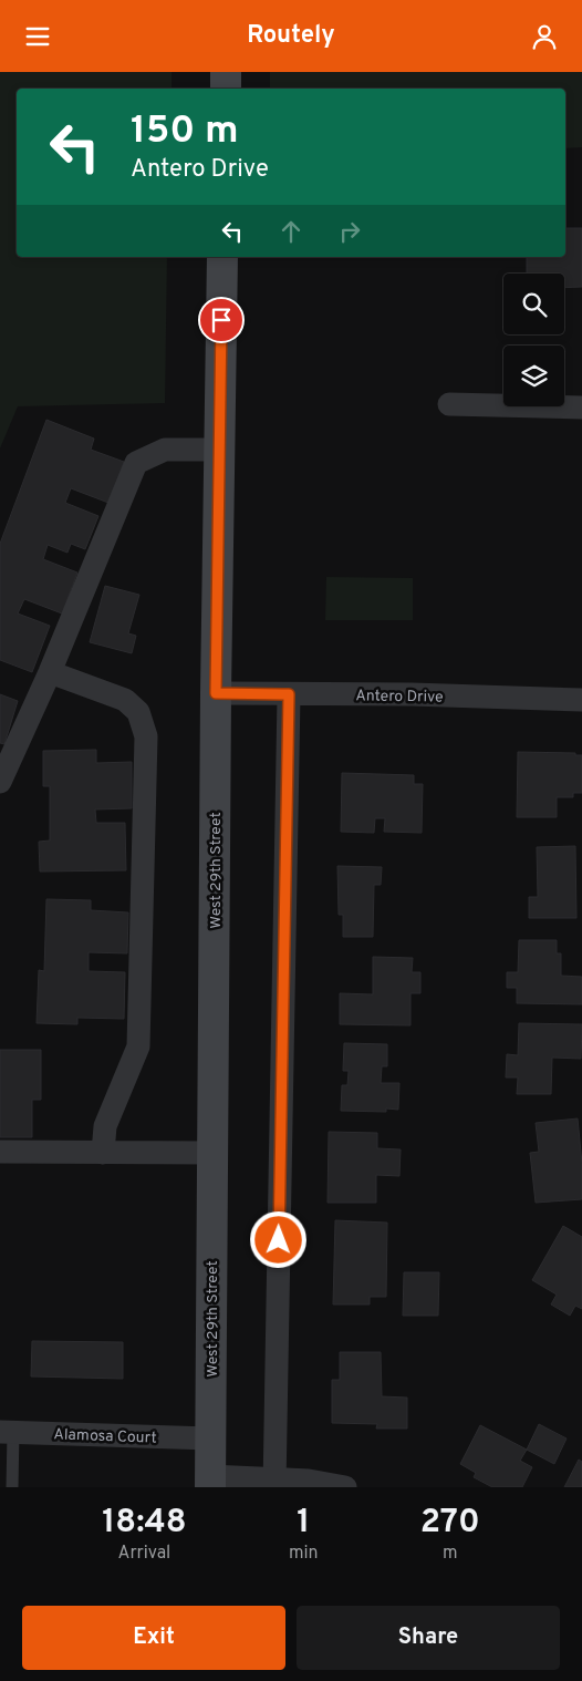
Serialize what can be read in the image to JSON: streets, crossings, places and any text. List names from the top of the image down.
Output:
{
  "streets": {
    "main road": ["West 29th Street"],
    "street": ["Antero Drive", "Alamosa Court"]
  },
  "crossings": [
    ["Antero Drive", "West 29th Street"],
    ["West 29th Street", "Alamosa Court"]
  ],
  "page": {
    "header": "Routely",
    "turn": ["150 m", "Antero Drive"],
    "eta": [
      "18:48",
      "Arrival",
      "1",
      "min",
      "270",
      "m"
    ],
    "buttons": ["Exit", "Share"]
  }
}
